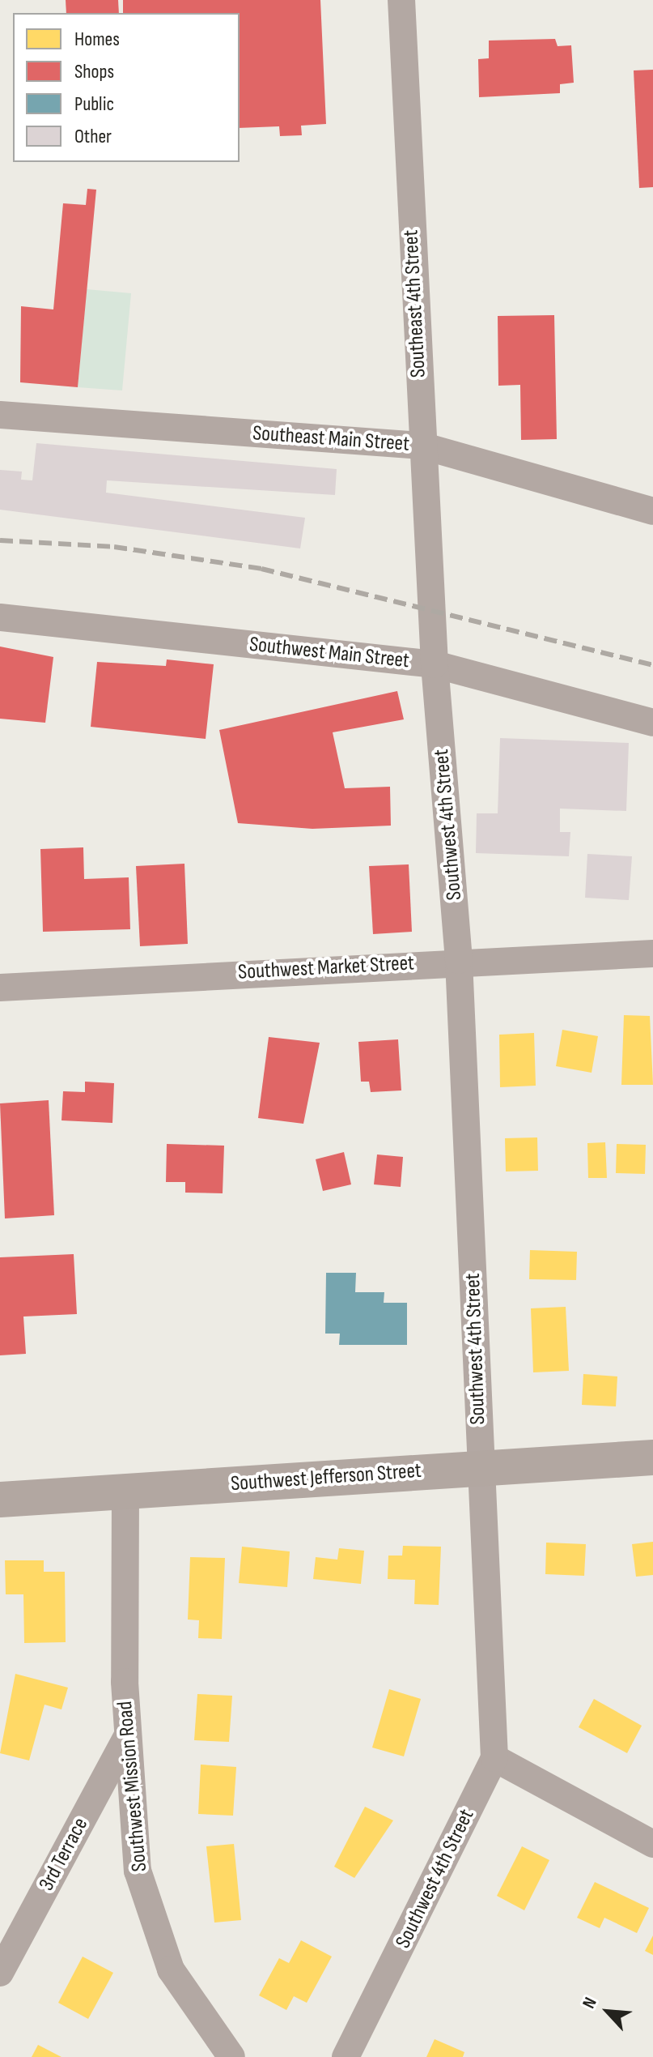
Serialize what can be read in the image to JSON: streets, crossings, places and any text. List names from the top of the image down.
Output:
{
  "streets": {
    "main road": ["Southwest Jefferson Street"],
    "street": [
      "Southeast 4th Street",
      "Southeast Main Street",
      "Southwest Main Street",
      "Southwest 4th Street",
      "Southwest Market Street",
      "Southwest Mission Road",
      "3rd Terrace"
    ]
  },
  "crossings": [
    ["Southeast 4th Street", "Southeast Main Street"],
    ["Southeast 4th Street", "Southwest 4th Street"],
    ["Southwest Main Street", "Southwest 4th Street"],
    ["Southwest 4th Street", "Southwest Market Street"],
    ["Southwest 4th Street", "Southwest Jefferson Street"],
    ["Southwest Jefferson Street", "Southwest Mission Road"],
    ["Southwest Mission Road", "3rd Terrace"]
  ],
  "legend": [
    "Homes",
    "Shops",
    "Public",
    "Other"
  ],
  "north": "top left"
}
